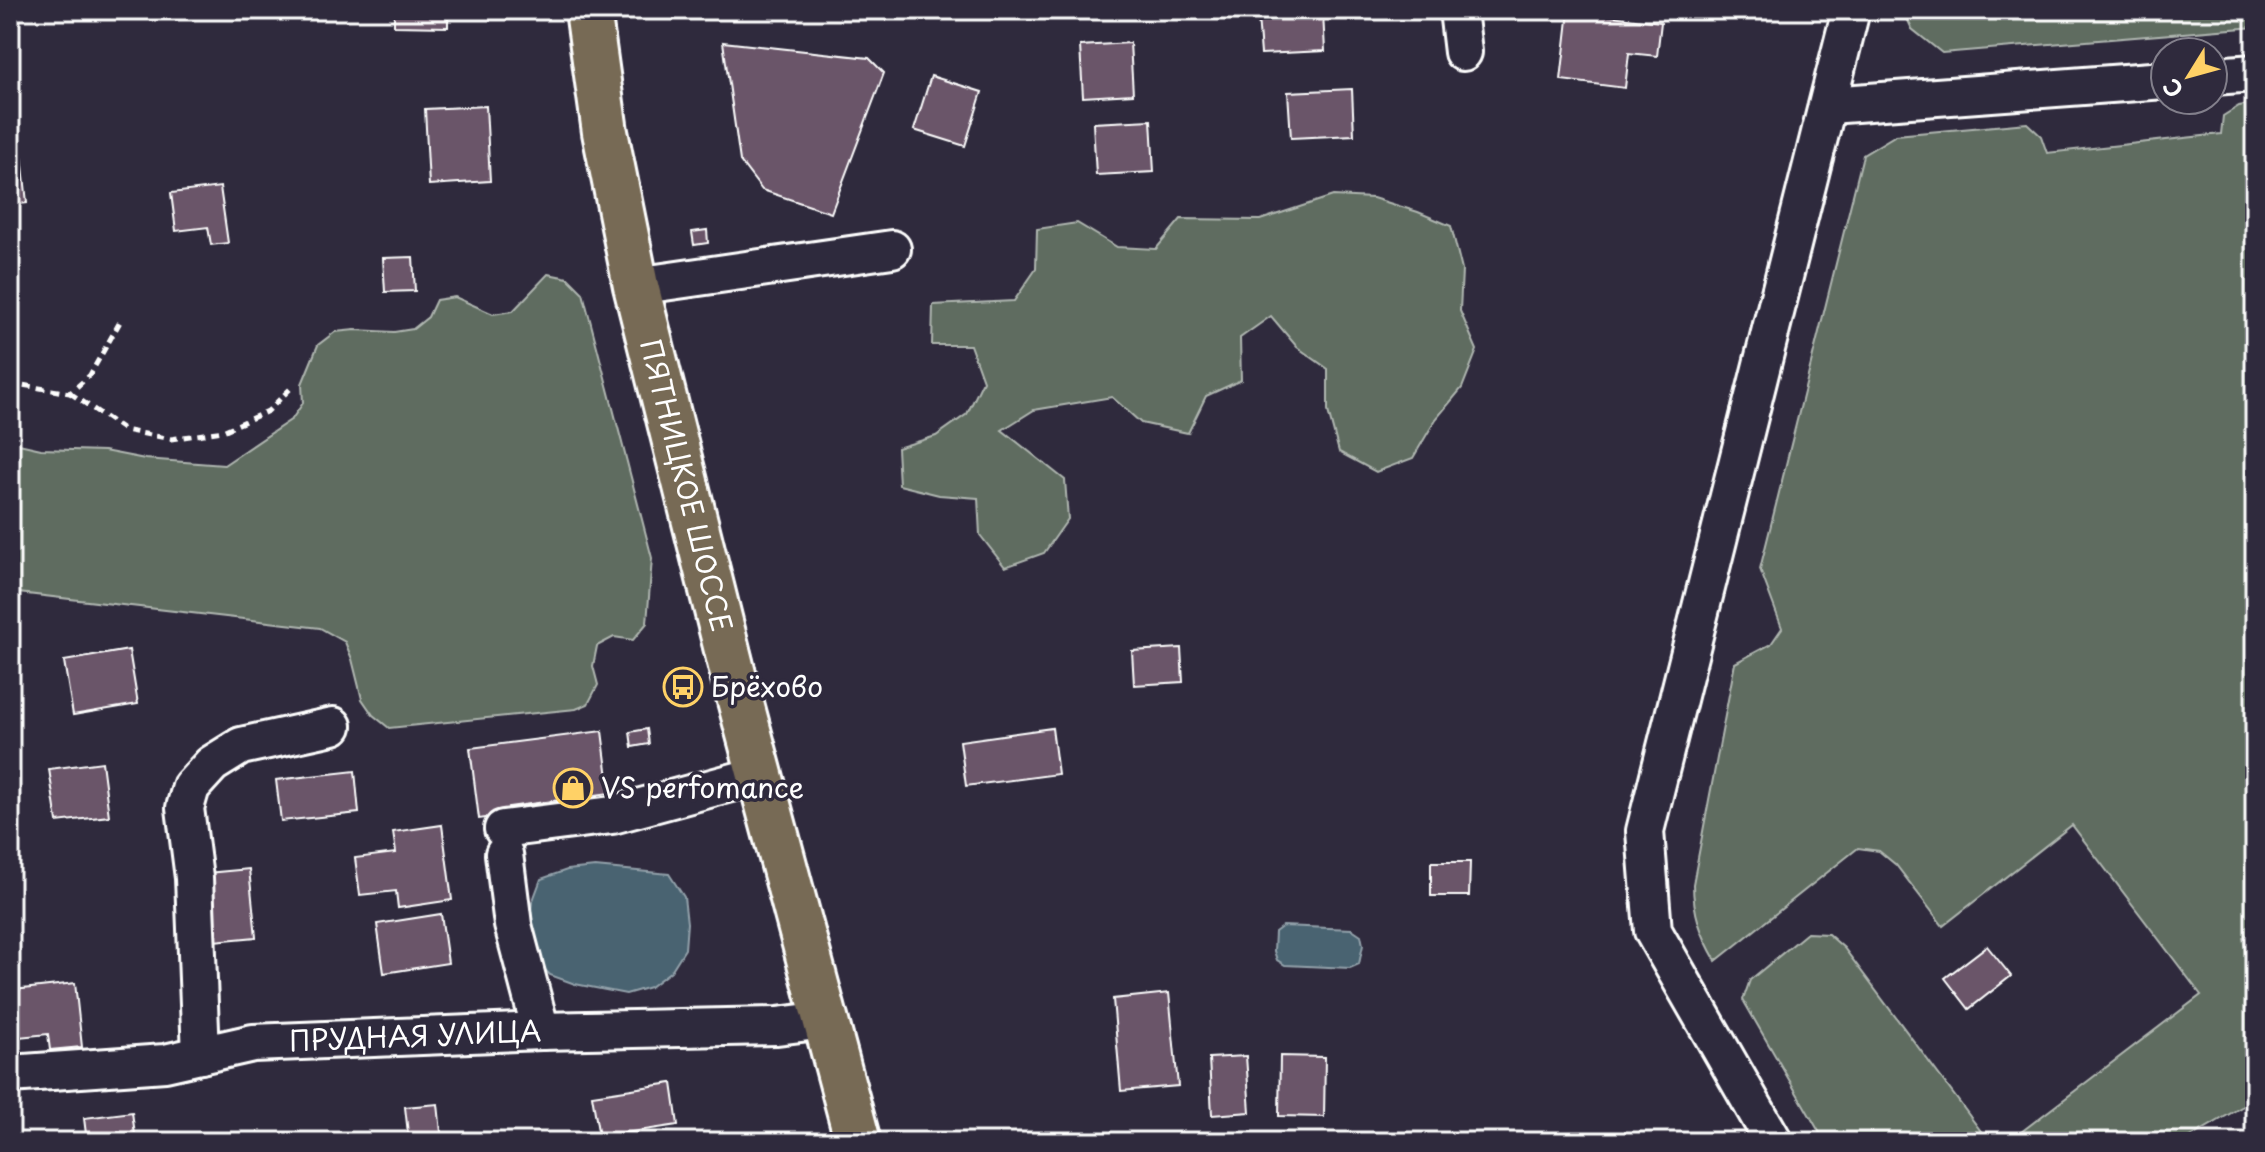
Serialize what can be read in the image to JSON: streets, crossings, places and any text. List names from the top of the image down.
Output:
{
  "streets": {
    "main road": ["ПЯТНИЦКОЕ ШОССЕ"],
    "street": ["ПРУДНАЯ УЛИЦА"]
  },
  "crossings": [
    ["ПЯТНИЦКОЕ ШОССЕ", "ПРУДНАЯ УЛИЦА"]
  ],
  "places": {
    "bus stop": ["Брёхово"],
    "shop": ["VS perfomance"]
  },
  "north": "bottom left"
}
